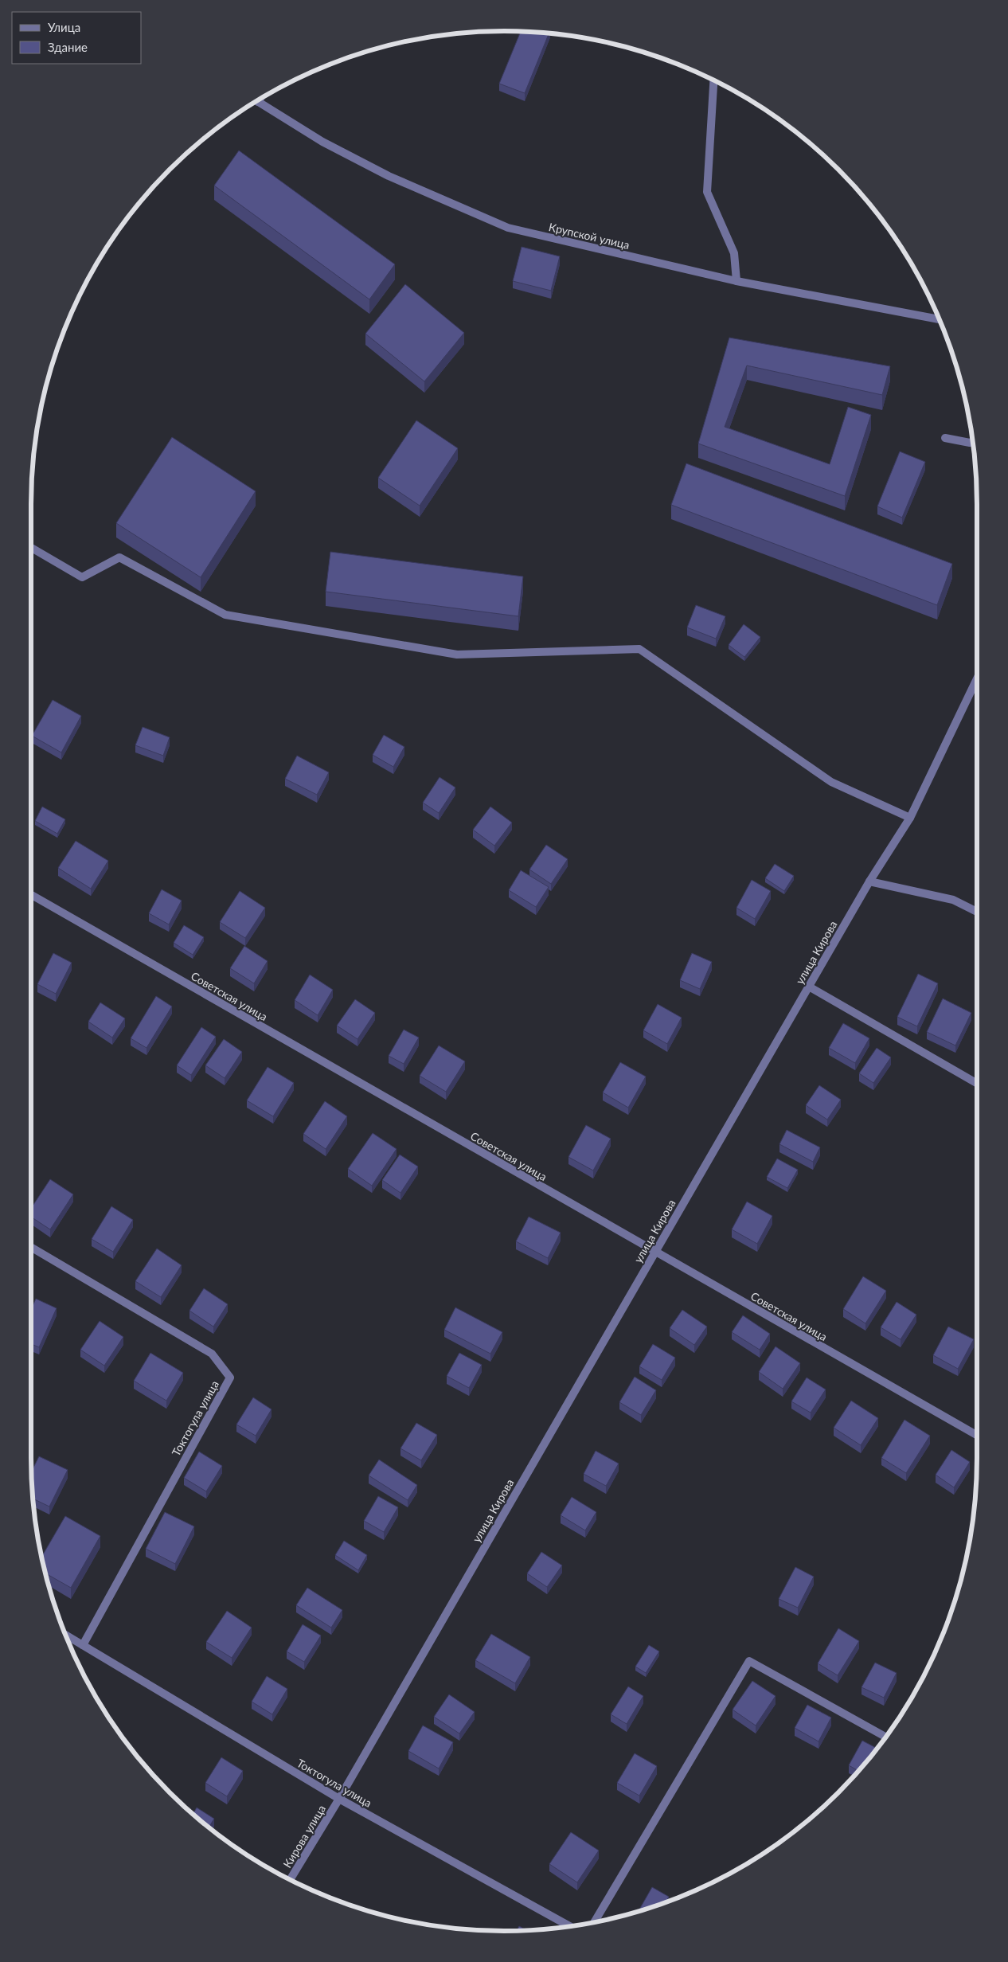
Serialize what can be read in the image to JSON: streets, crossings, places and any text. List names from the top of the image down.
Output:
{
  "streets": {
    "street": [
      "Крупской улица",
      "улица Кирова",
      "Советская улица",
      "Токтогула улица",
      "Кирова улица"
    ]
  },
  "crossings": [
    ["улица Кирова", "Советская улица"],
    ["улица Кирова", "Токтогула улица"],
    ["улица Кирова", "Кирова улица"],
    ["Токтогула улица", "Кирова улица"]
  ],
  "legend": ["Улица", "Здание"]
}
